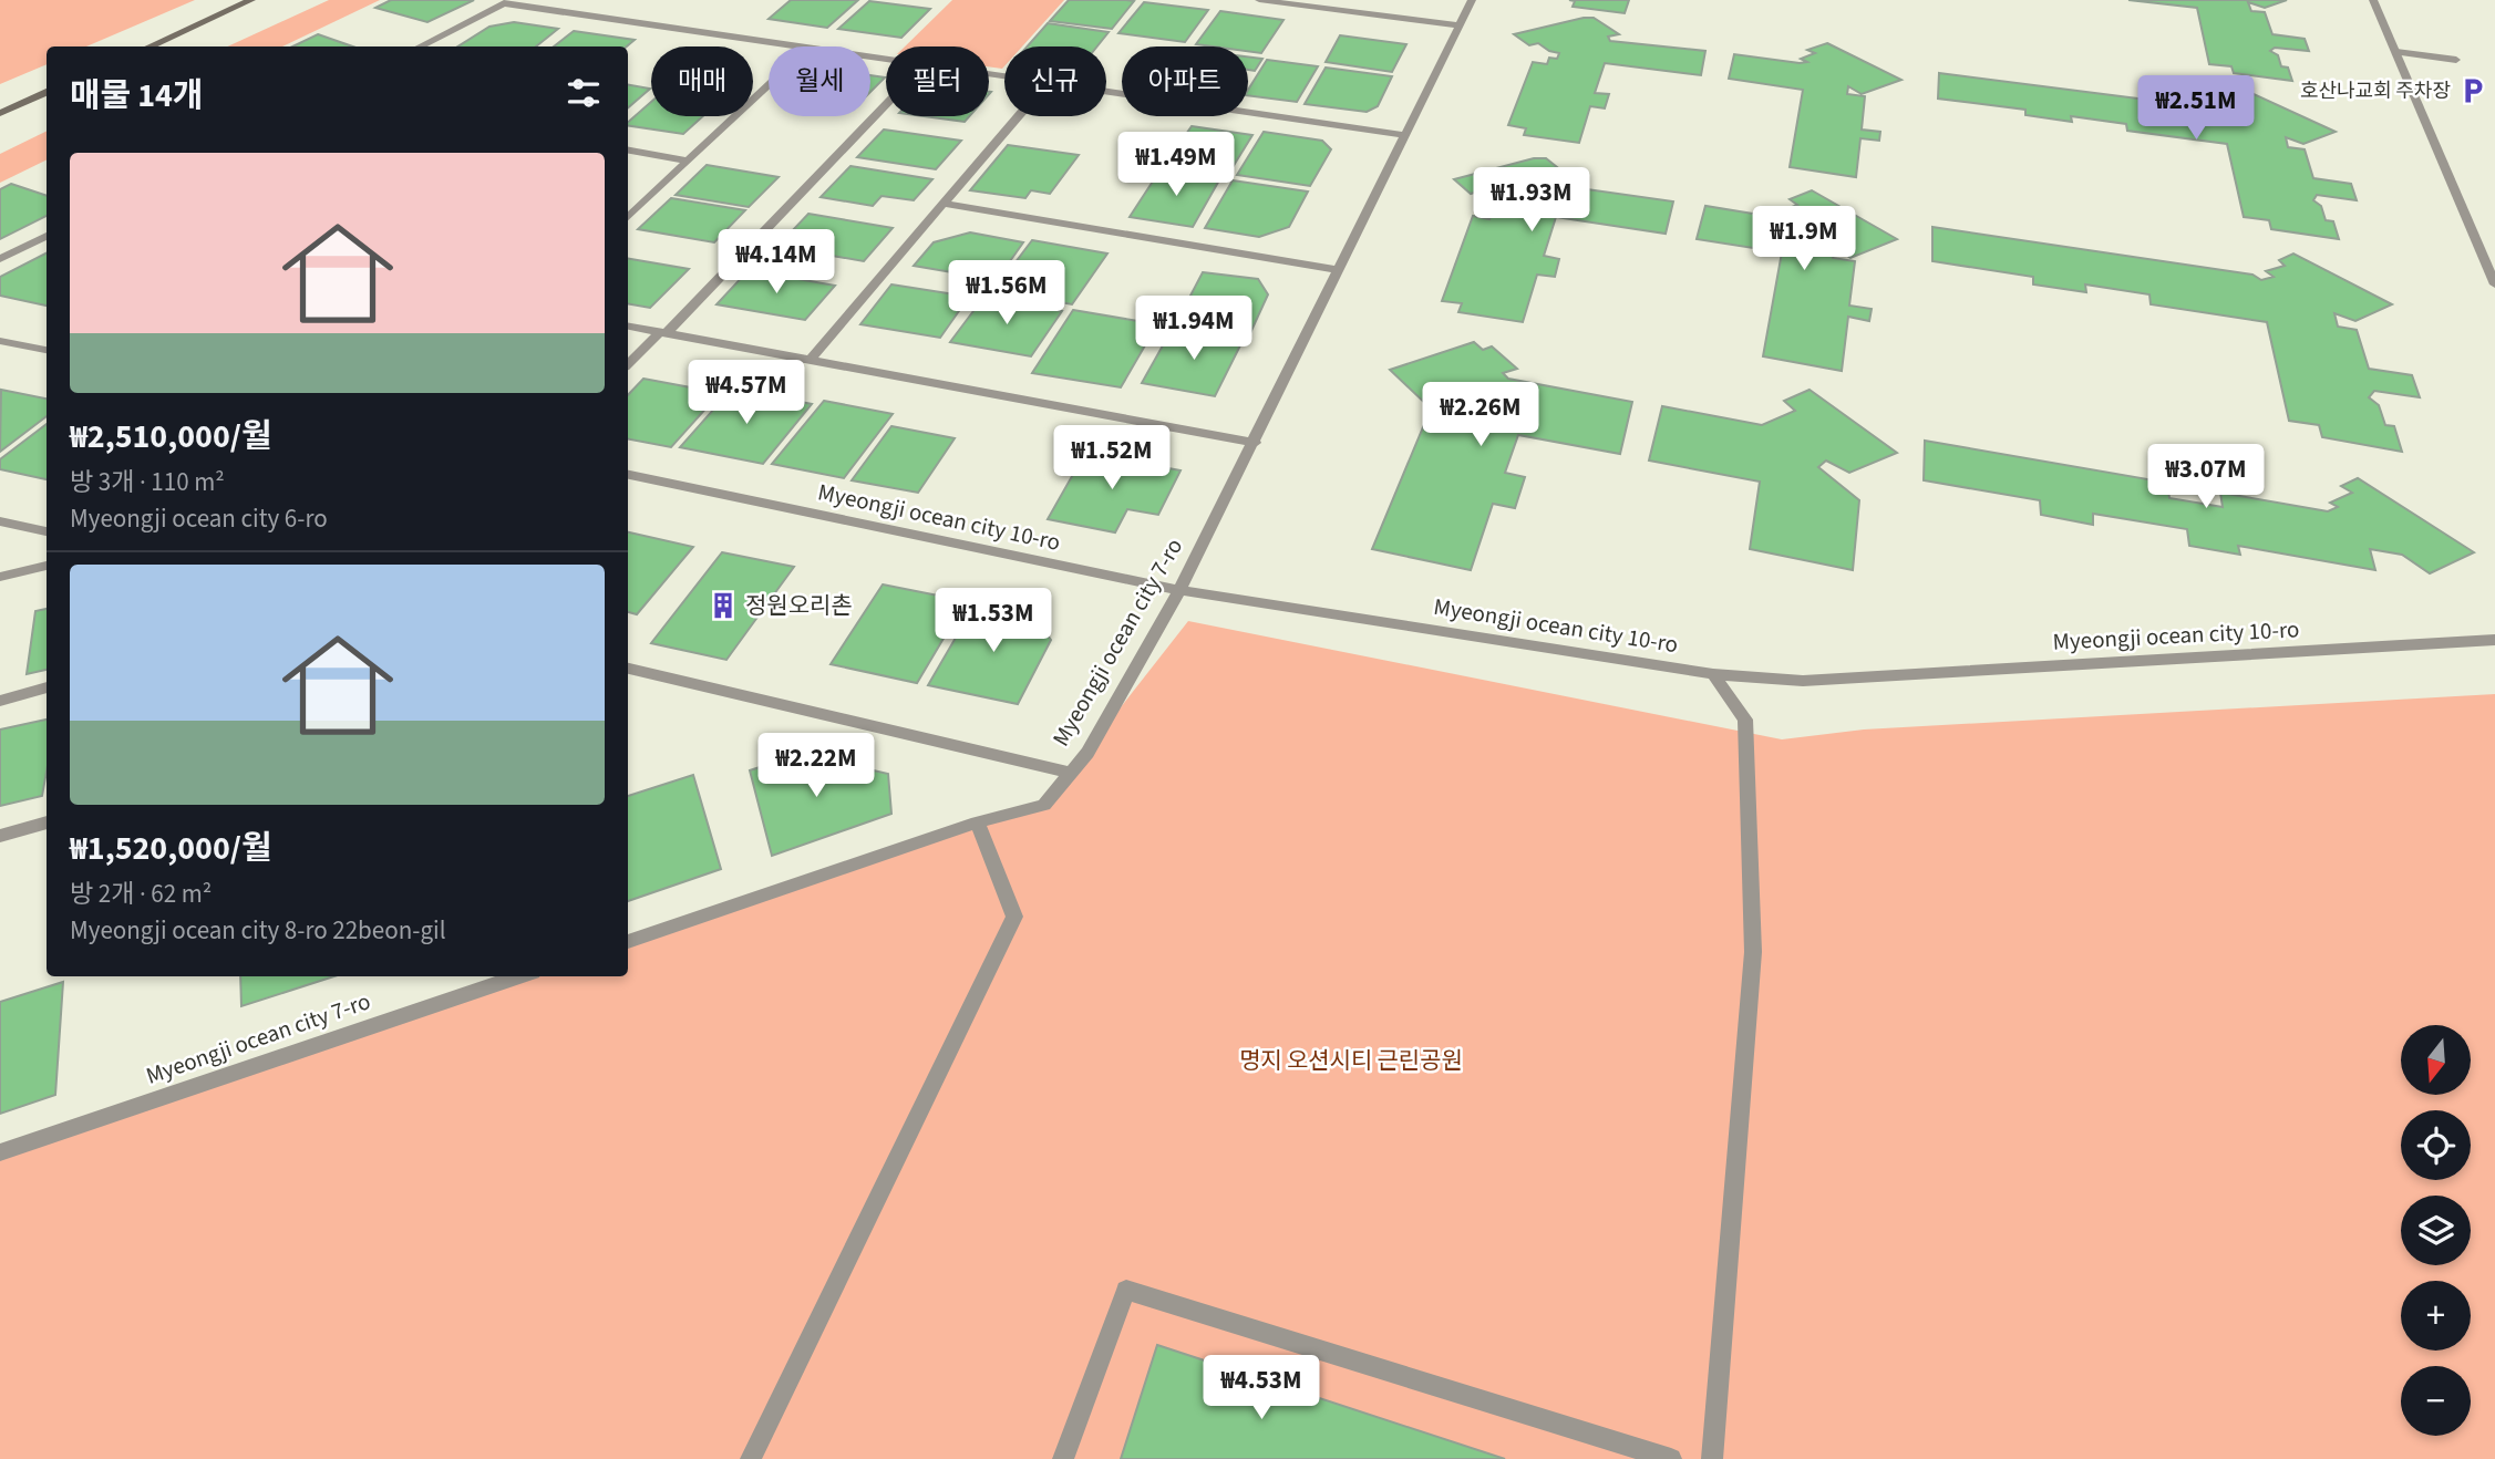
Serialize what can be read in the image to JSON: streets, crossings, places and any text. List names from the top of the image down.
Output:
{
  "streets": {
    "street": ["Myeongji ocean city 10-ro", "Myeongji ocean city 7-ro"]
  },
  "crossings": [
    ["Myeongji ocean city 10-ro", "Myeongji ocean city 7-ro"]
  ],
  "parks": ["명지 오션시티 근린공원"],
  "places": {
    "parking": ["호산나교회 주차장"],
    "building": ["정원오리촌"]
  },
  "north": "bottom",
  "page": {
    "chip": [
      "매매",
      "월세",
      "필터",
      "신규",
      "아파트"
    ],
    "heading": "매물 14개",
    "price": [
      "₩2.51M",
      "₩1.49M",
      "₩1.93M",
      "₩1.9M",
      "₩4.14M",
      "₩1.56M",
      "₩1.94M",
      "₩4.57M",
      "₩2.26M",
      "₩1.52M",
      "₩3.07M",
      "₩1.53M",
      "₩2.22M",
      "₩4.53M"
    ],
    "list": [
      {
        "name": "₩2,510,000/월",
        "note": "방 3개 · 110 m² · Myeongji ocean city 6-ro"
      },
      {
        "name": "₩1,520,000/월",
        "note": "방 2개 · 62 m² · Myeongji ocean city 8-ro 22beon-gil"
      }
    ],
    "map_buttons": ["+", "−"]
  }
}
